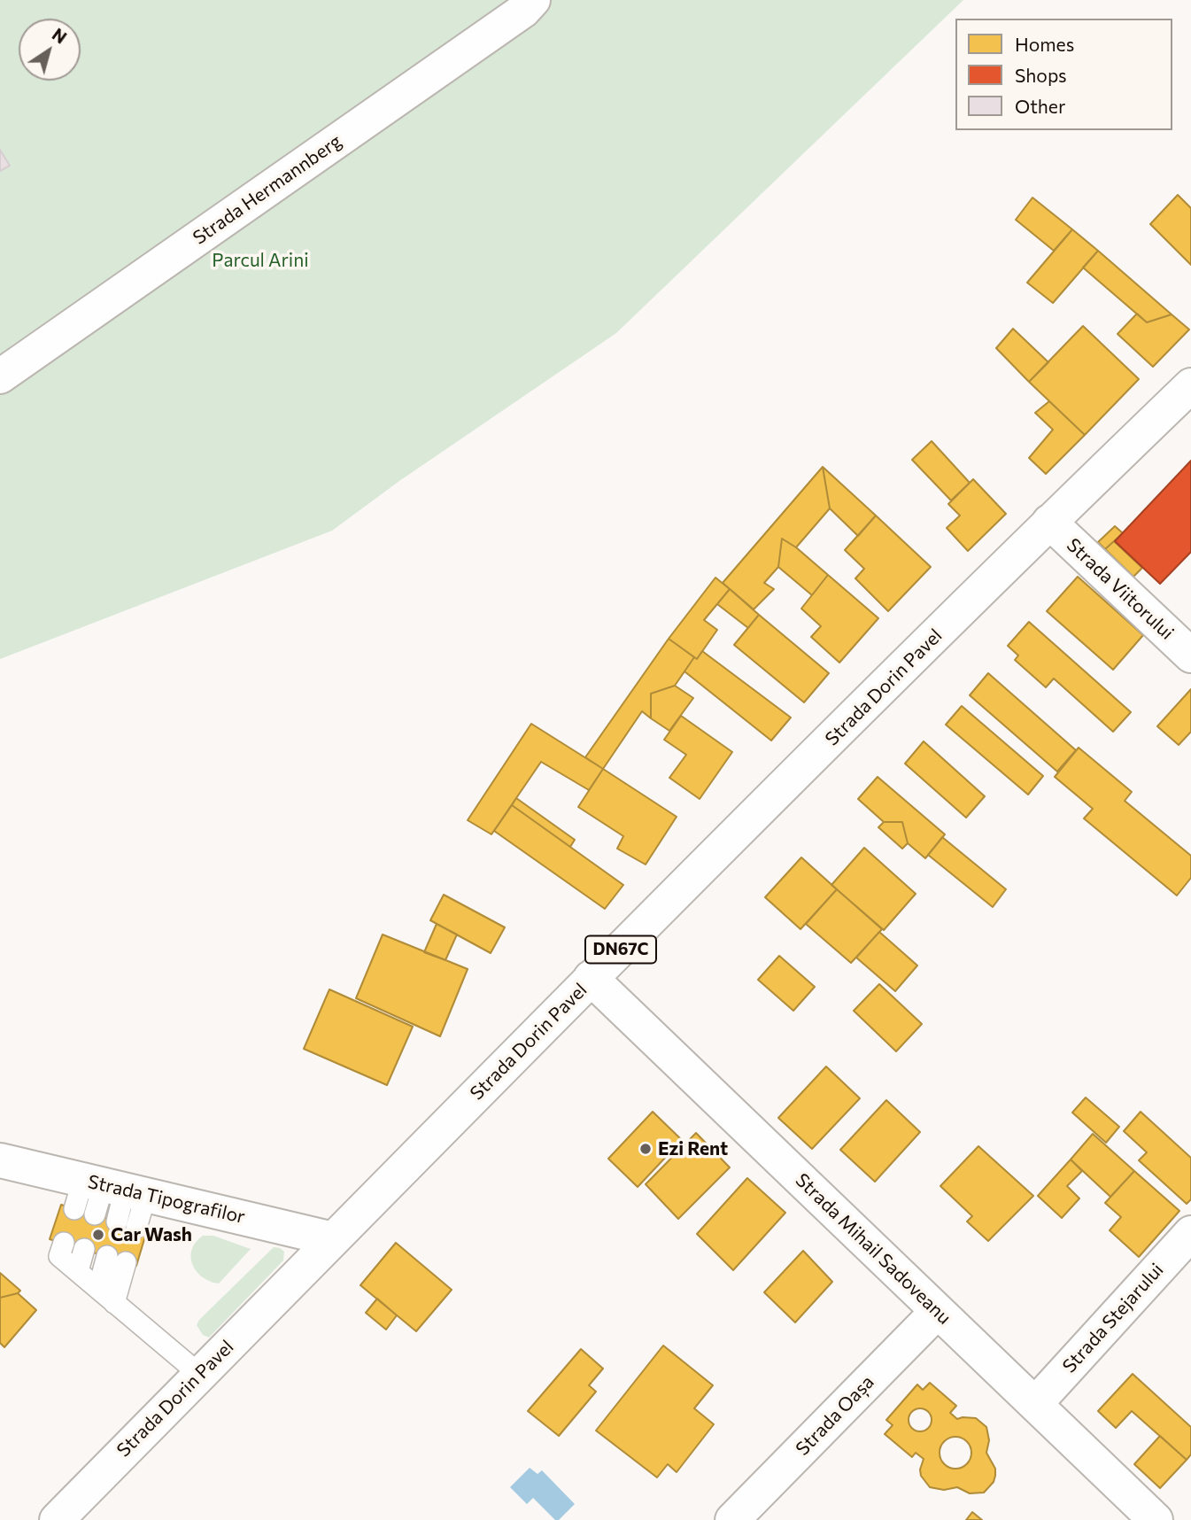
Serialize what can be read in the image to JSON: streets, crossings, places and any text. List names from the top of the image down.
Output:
{
  "streets": {
    "street": [
      "Strada Hermannberg",
      "Strada Viitorului",
      "Strada Dorin Pavel",
      "DN67C",
      "Strada Tipografilor",
      "Strada Mihail Sadoveanu",
      "Strada Stejarului",
      "Strada Oașa"
    ]
  },
  "crossings": [
    ["Strada Viitorului", "Strada Dorin Pavel"],
    ["Strada Dorin Pavel", "Strada Tipografilor"],
    ["Strada Dorin Pavel", "Strada Mihail Sadoveanu"],
    ["Strada Mihail Sadoveanu", "Strada Stejarului"],
    ["Strada Mihail Sadoveanu", "Strada Oașa"]
  ],
  "parks": ["Parcul Arini"],
  "places": ["Ezi Rent", "Car Wash"],
  "legend": ["Homes", "Shops", "Other"],
  "north": "top right"
}
